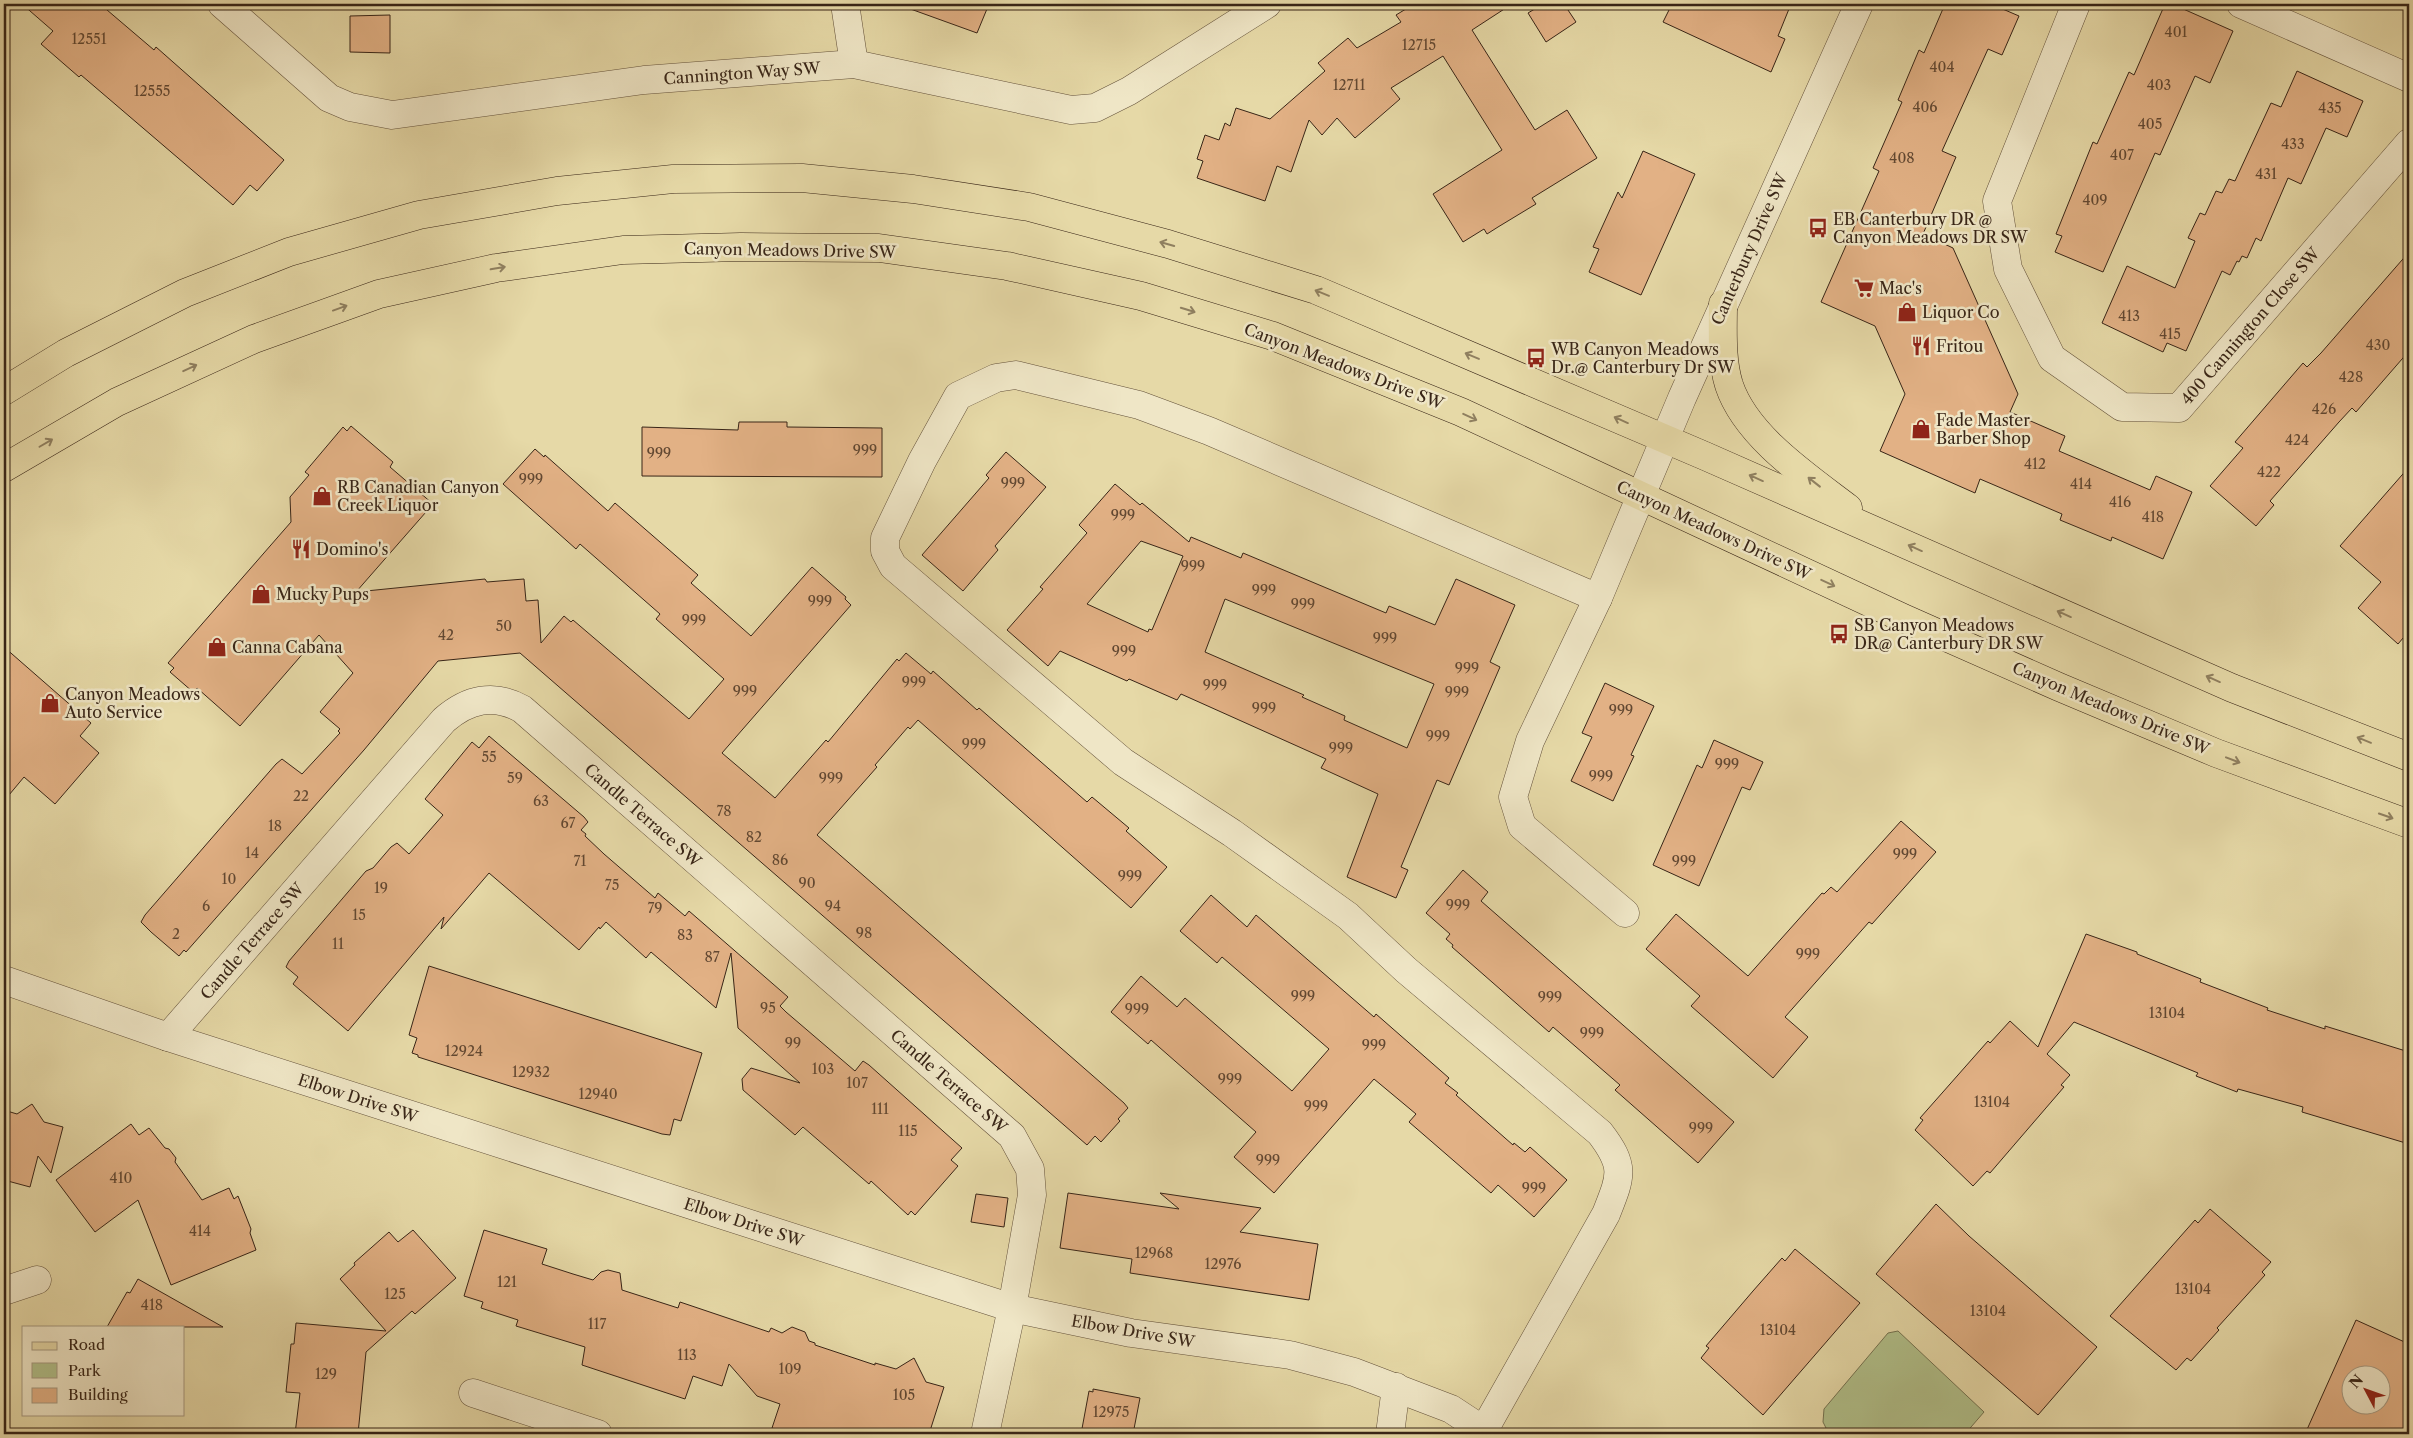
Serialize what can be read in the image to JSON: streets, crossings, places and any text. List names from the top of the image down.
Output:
{
  "streets": {
    "main road": ["Canyon Meadows Drive SW"],
    "street": [
      "Cannington Way SW",
      "Canterbury Drive SW",
      "400 Cannington Close SW",
      "Candle Terrace SW",
      "Elbow Drive SW"
    ]
  },
  "crossings": [
    ["Canterbury Drive SW", "Canyon Meadows Drive SW"],
    ["Candle Terrace SW", "Elbow Drive SW"]
  ],
  "places": {
    "bus stop": ["EB Canterbury DR @ Canyon Meadows DR SW", "WB Canyon Meadows Dr.@ Canterbury Dr SW", "SB Canyon Meadows DR@ Canterbury DR SW"],
    "supermarket": ["Mac's"],
    "shop": [
      "Liquor Co",
      "Fade Master Barber Shop",
      "RB Canadian Canyon Creek Liquor",
      "Mucky Pups",
      "Canna Cabana",
      "Canyon Meadows Auto Service"
    ],
    "restaurant": ["Fritou", "Domino's"]
  },
  "house_numbers": [
    "401",
    "12551",
    "12715",
    "404",
    "12711",
    "403",
    "12555",
    "406",
    "435",
    "405",
    "433",
    "407",
    "408",
    "431",
    "409",
    "413",
    "415",
    "430",
    "428",
    "426",
    "424",
    "999",
    "999",
    "412",
    "422",
    "999",
    "999",
    "414",
    "416",
    "999",
    "418",
    "999",
    "999",
    "999",
    "999",
    "999",
    "50",
    "42",
    "999",
    "999",
    "999",
    "999",
    "999",
    "999",
    "999",
    "999",
    "999",
    "999",
    "999",
    "999",
    "55",
    "999",
    "999",
    "59",
    "999",
    "22",
    "63",
    "78",
    "67",
    "18",
    "82",
    "14",
    "999",
    "86",
    "71",
    "999",
    "999",
    "10",
    "90",
    "75",
    "19",
    "999",
    "6",
    "94",
    "79",
    "15",
    "98",
    "2",
    "83",
    "11",
    "999",
    "87",
    "999",
    "999",
    "95",
    "999",
    "13104",
    "999",
    "99",
    "999",
    "12924",
    "103",
    "12932",
    "999",
    "107",
    "12940",
    "13104",
    "999",
    "111",
    "999",
    "115",
    "999",
    "410",
    "999",
    "414",
    "12968",
    "12976",
    "121",
    "13104",
    "125",
    "418",
    "13104",
    "117",
    "13104",
    "113",
    "109",
    "129",
    "105",
    "12975"
  ],
  "legend": ["Road", "Park", "Building"],
  "north": "top left"
}
